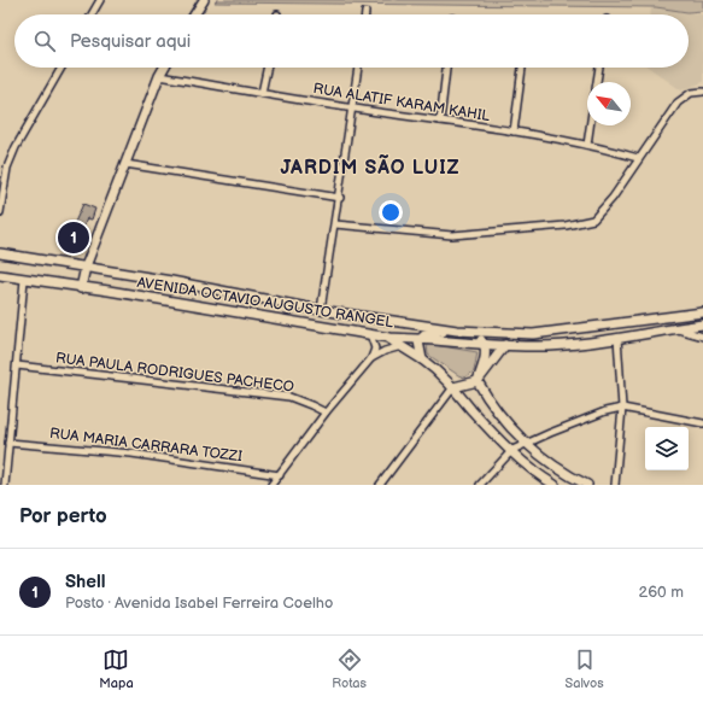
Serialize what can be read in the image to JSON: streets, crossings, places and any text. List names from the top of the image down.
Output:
{
  "streets": {
    "main road": ["AVENIDA OCTAVIO AUGUSTO RANGEL"],
    "street": ["RUA ALATIF KARAM KAHIL", "RUA PAULA RODRIGUES PACHECO", "RUA MARIA CARRARA TOZZI"]
  },
  "districts": ["JARDIM SÃO LUIZ"],
  "north": "top left",
  "page": {
    "search": "Pesquisar aqui",
    "pins": "1",
    "heading": "Por perto",
    "list": [
      {
        "mark": "1",
        "name": "Shell",
        "note": "Posto · Avenida Isabel Ferreira Coelho",
        "value": "260 m"
      }
    ],
    "nav": ["Mapa", "Rotas", "Salvos"]
  }
}
